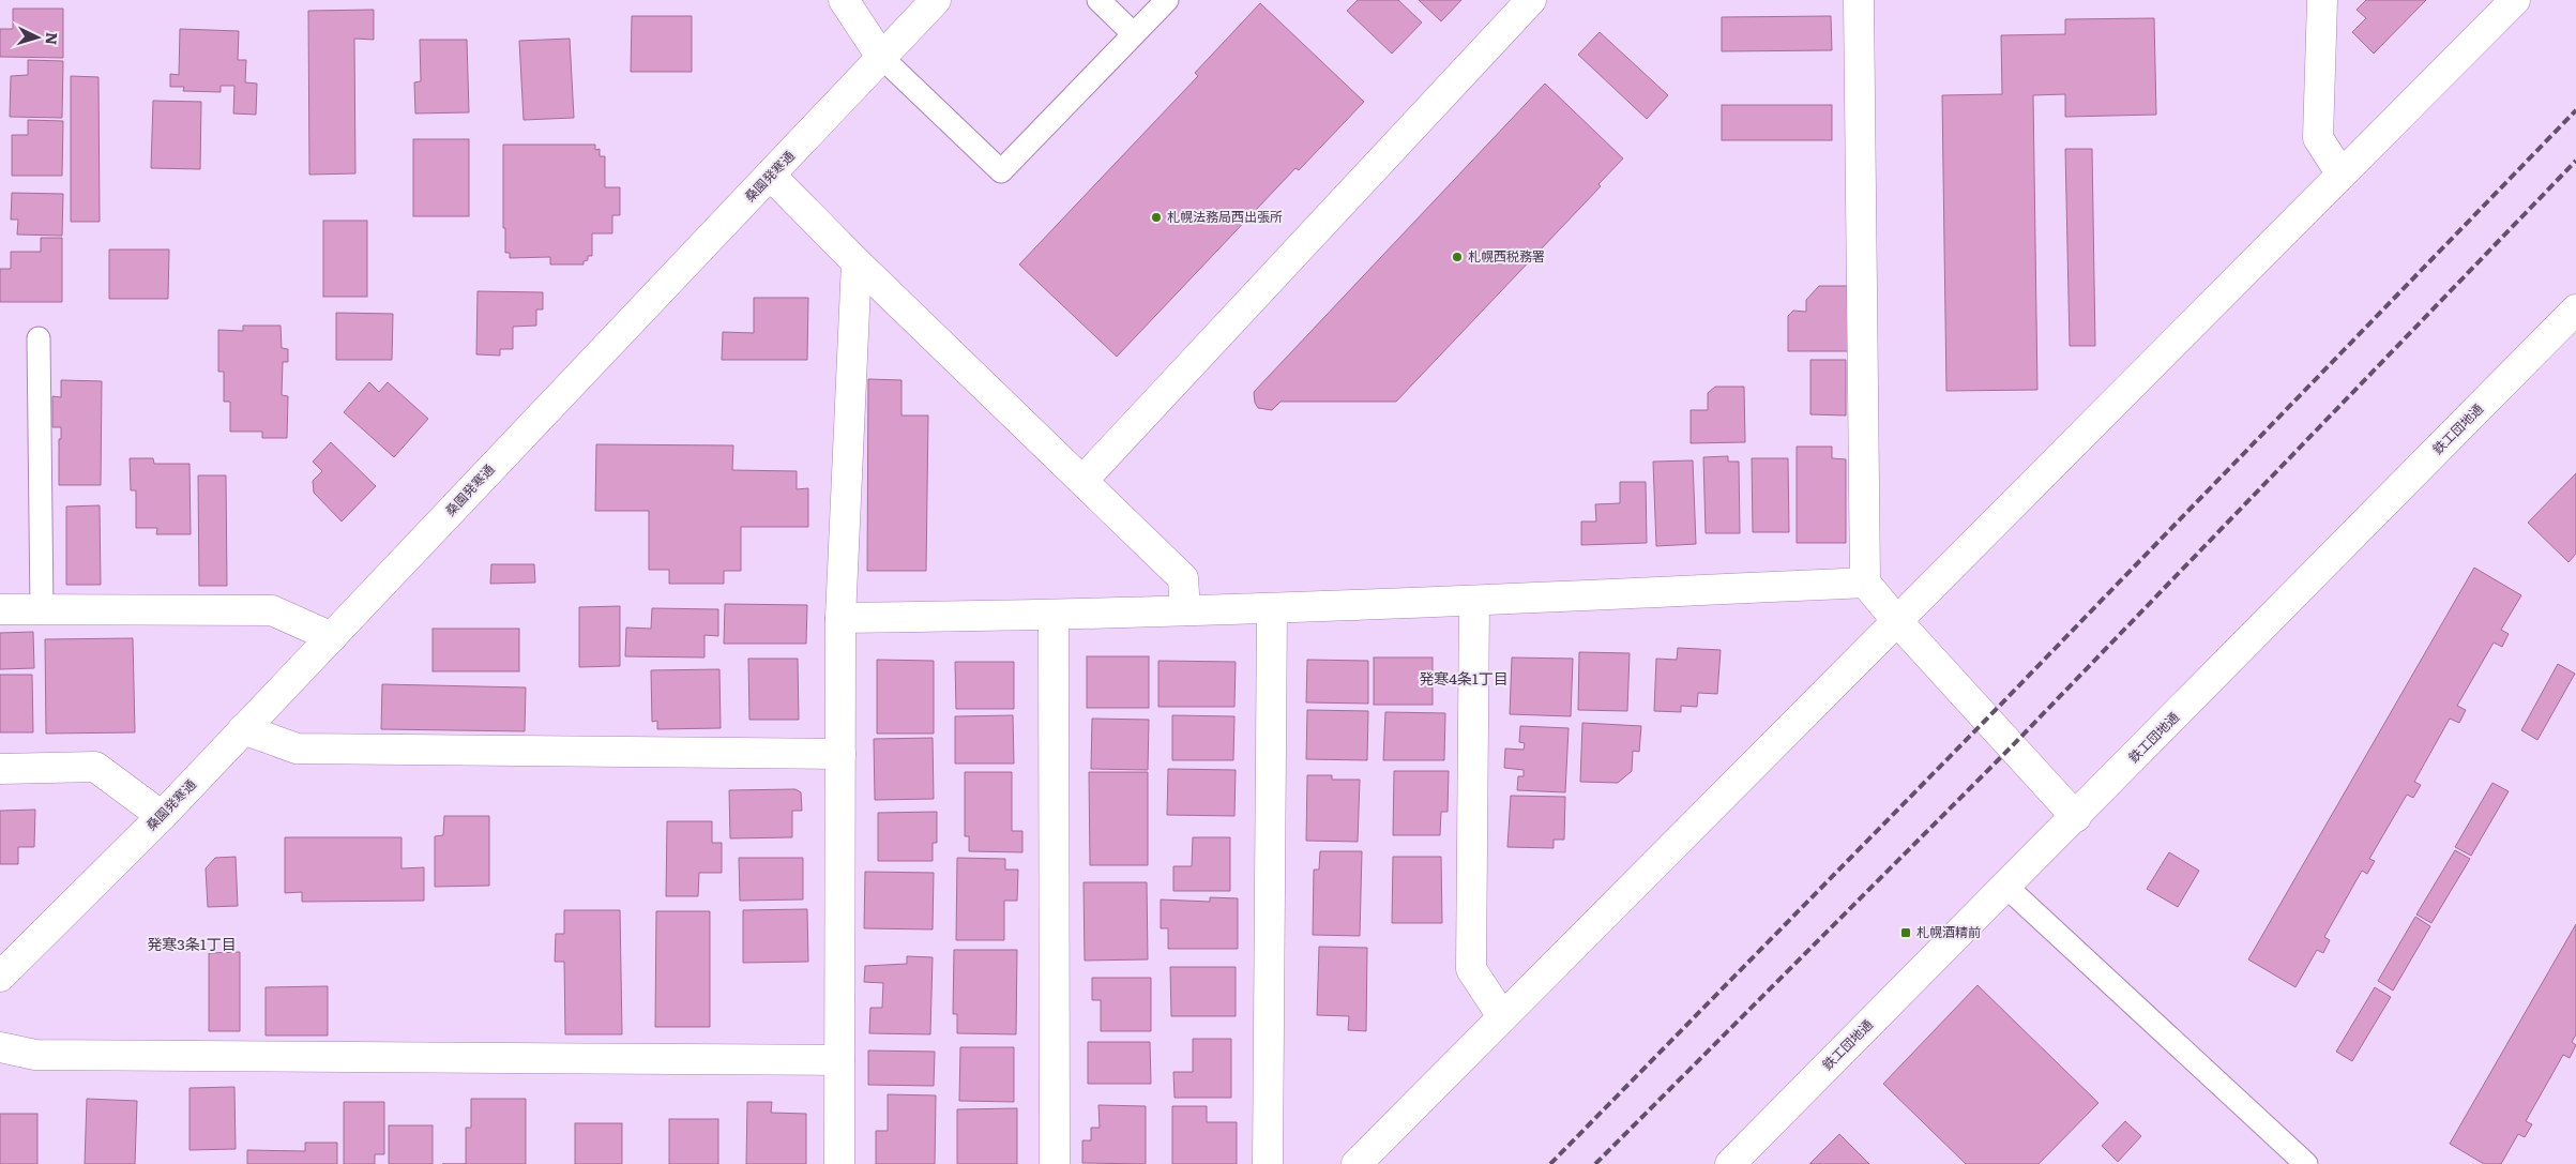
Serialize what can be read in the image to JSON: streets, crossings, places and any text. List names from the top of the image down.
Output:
{
  "streets": {
    "street": ["桑園発寒通", "鉄工団地通"]
  },
  "districts": ["発寒4条1丁目", "発寒3条1丁目"],
  "places": {
    "other": ["札幌法務局西出張所", "札幌西税務署"],
    "transit": ["札幌酒精前"]
  },
  "north": "right"
}
